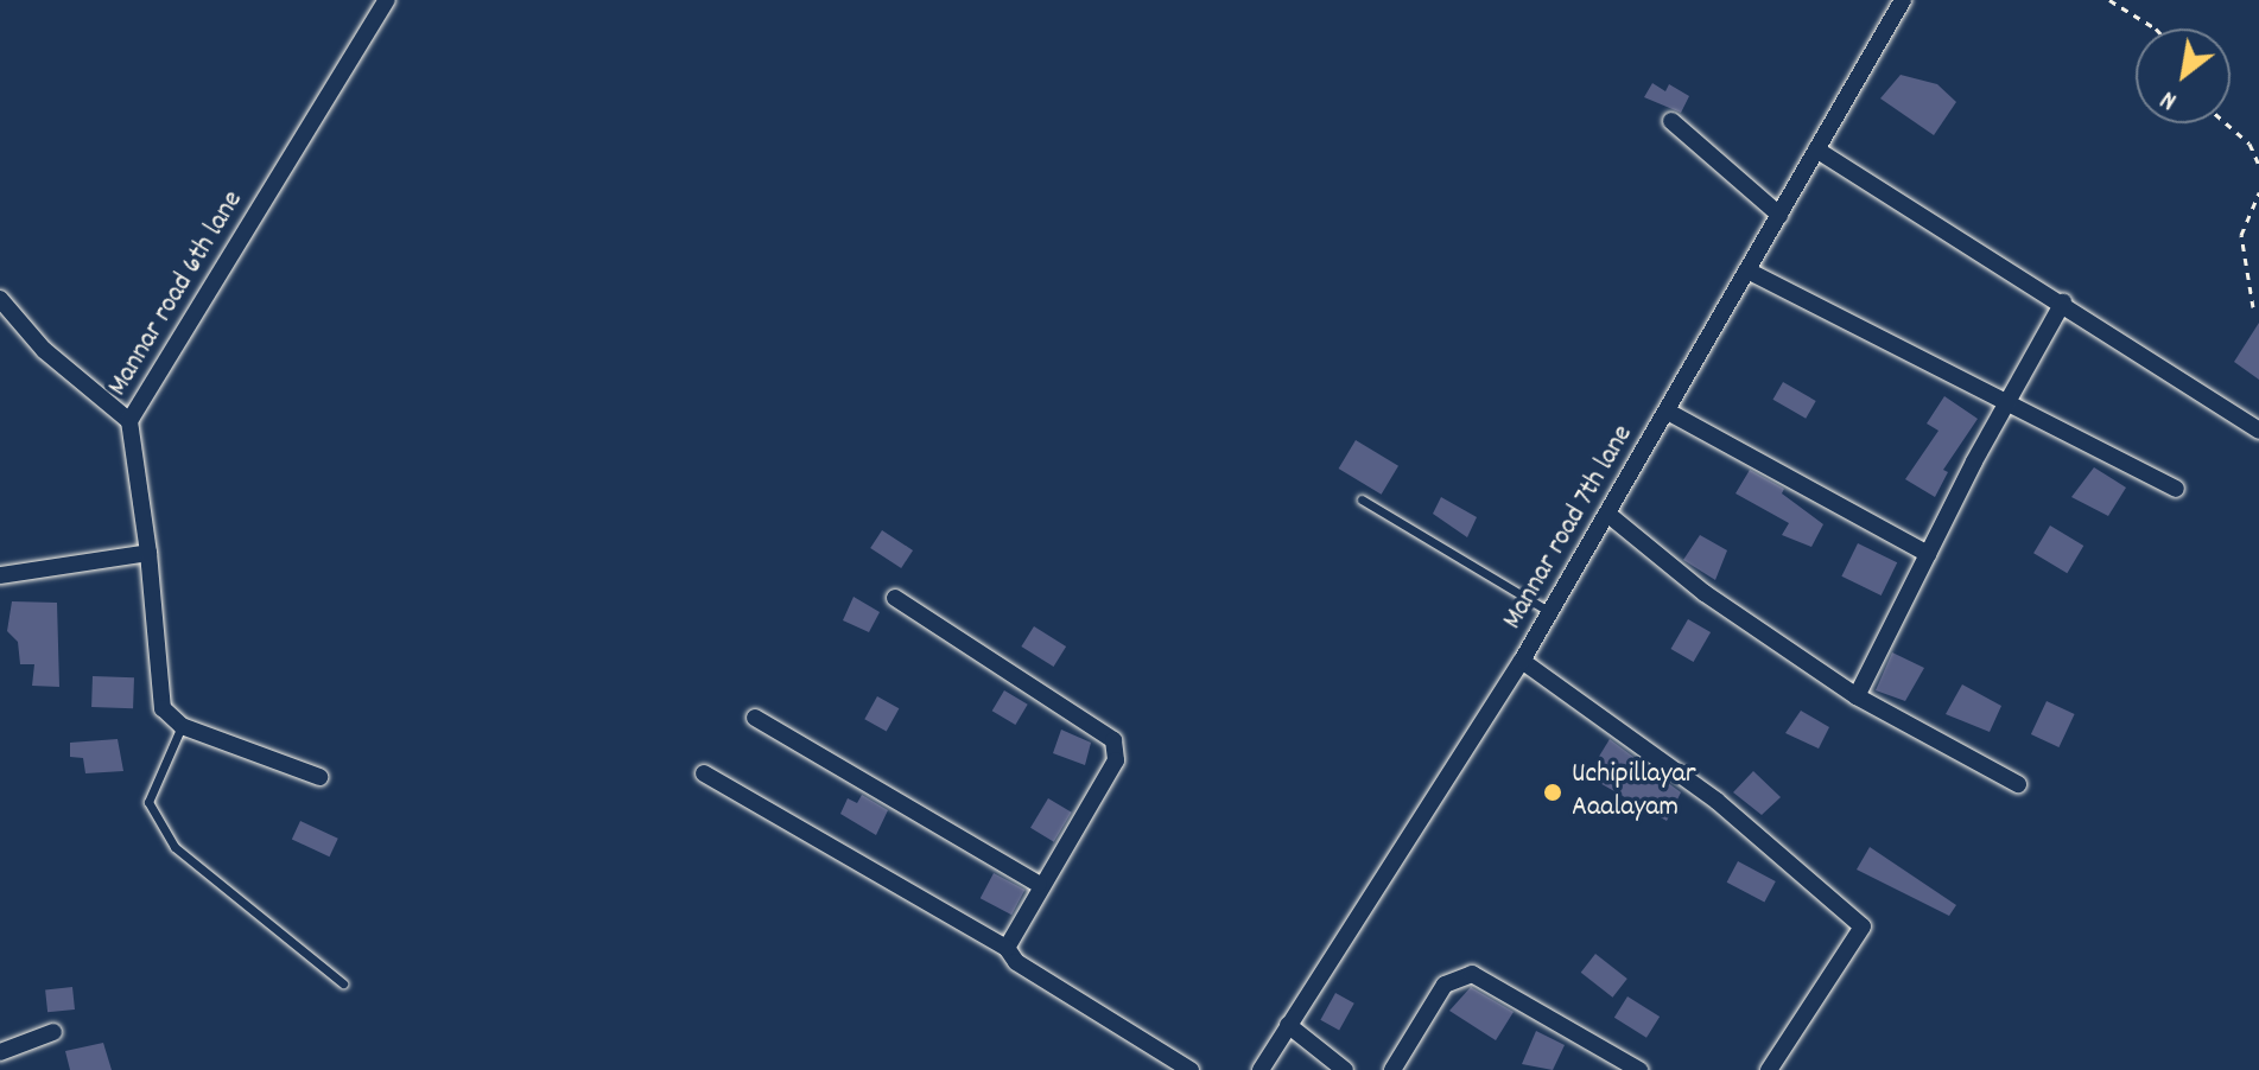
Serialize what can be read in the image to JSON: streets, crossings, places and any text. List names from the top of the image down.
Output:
{
  "streets": {
    "street": ["Mannar road 6th lane", "Mannar road 7th lane"]
  },
  "places": ["Uchipillayar Aaalayam"],
  "north": "bottom left"
}
